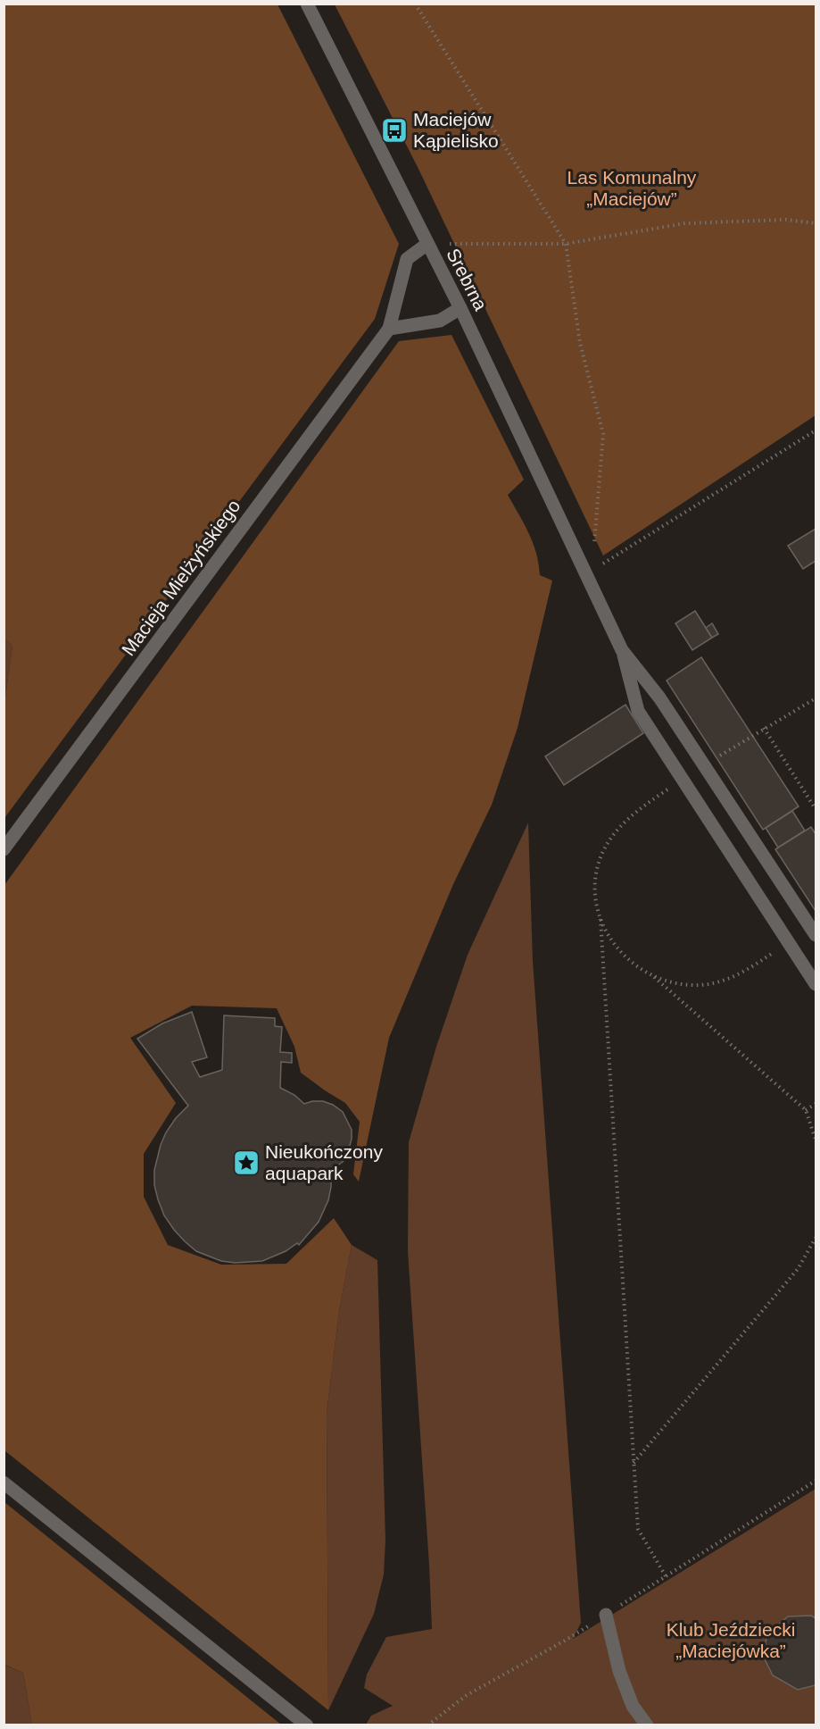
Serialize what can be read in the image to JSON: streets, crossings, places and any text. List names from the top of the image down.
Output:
{
  "streets": {
    "street": ["Srebrna", "Macieja Mielżyńskiego"]
  },
  "crossings": [
    ["Srebrna", "Macieja Mielżyńskiego"]
  ],
  "parks": ["Las Komunalny „Maciejów”", "Klub Jeździecki „Maciejówka”"],
  "places": {
    "bus stop": ["Maciejów Kąpielisko"],
    "place": ["Nieukończony aquapark"]
  }
}
